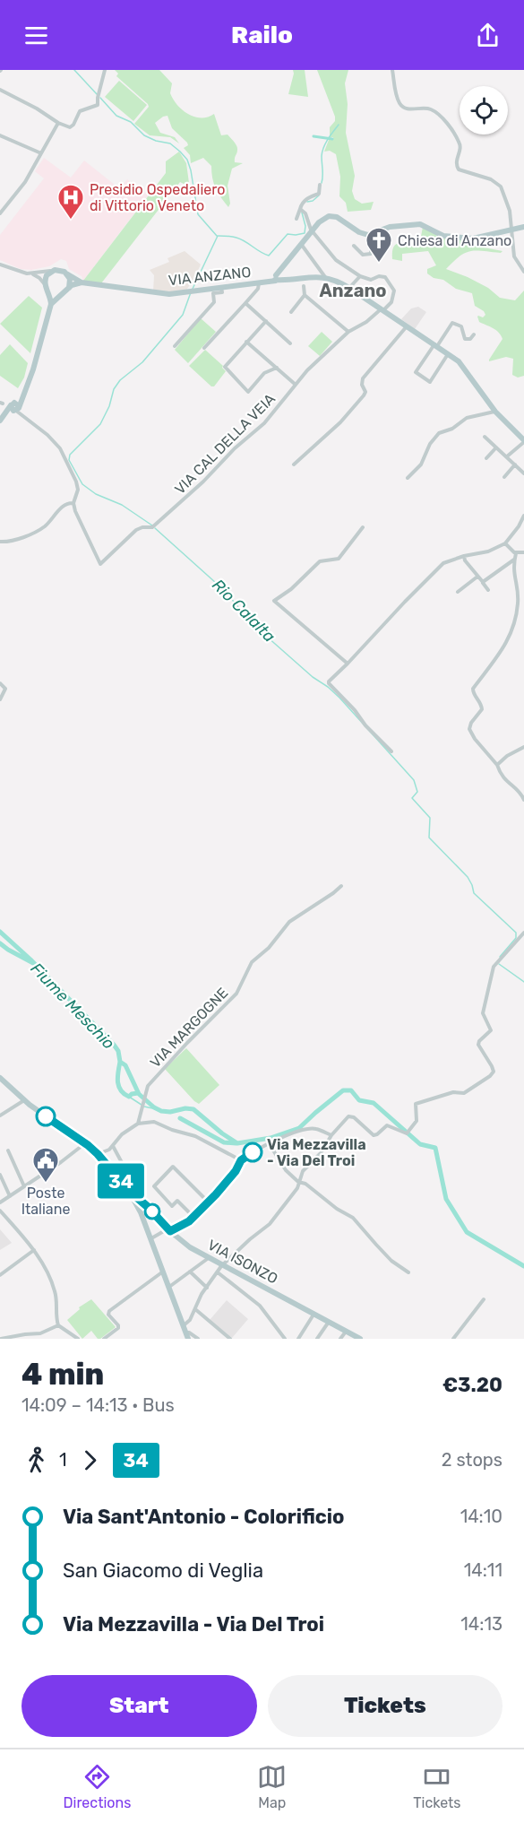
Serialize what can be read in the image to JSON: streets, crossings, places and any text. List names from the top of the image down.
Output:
{
  "streets": {
    "main road": ["VIA ANZANO", "VIA ISONZO"],
    "street": ["VIA CAL DELLA VEIA", "VIA MARGOGNE"]
  },
  "crossings": [
    ["VIA ANZANO", "VIA CAL DELLA VEIA"]
  ],
  "districts": ["Anzano"],
  "water": ["Rio Calalta", "Fiume Meschio"],
  "places": {
    "hospital": ["Presidio Ospedaliero di Vittorio Veneto"],
    "church": ["Chiesa di Anzano"],
    "other": ["Via Mezzavilla - Via Del Troi"],
    "public building": ["Poste Italiane"]
  },
  "lines": ["bus line 34"],
  "page": {
    "header": "Railo",
    "on_map": "34",
    "heading": ["4 min", "14:09 – 14:13 · Bus", "€3.20"],
    "legs": ["1", "34", "2 stops"],
    "list": [
      {
        "name": "Via Sant'Antonio - Colorificio",
        "value": "14:10"
      },
      {
        "name": "San Giacomo di Veglia",
        "value": "14:11"
      },
      {
        "name": "Via Mezzavilla - Via Del Troi",
        "value": "14:13"
      }
    ],
    "buttons": ["Start", "Tickets"],
    "tabs": ["Directions", "Map", "Tickets"]
  }
}
